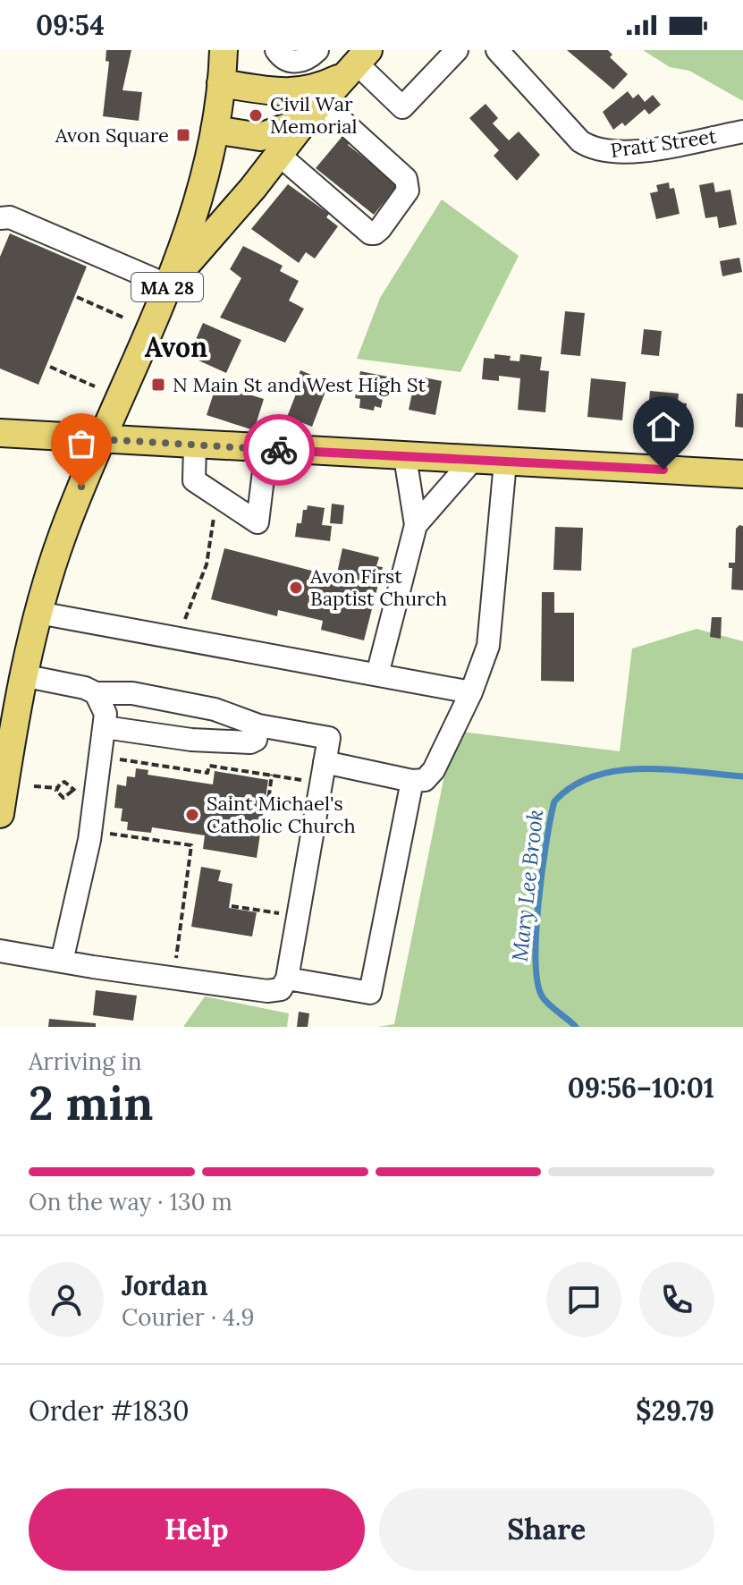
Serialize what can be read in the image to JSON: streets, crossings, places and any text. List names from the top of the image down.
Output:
{
  "streets": {
    "main road": ["MA 28"],
    "street": ["Pratt Street"]
  },
  "districts": ["Avon"],
  "water": ["Mary Lee Brook"],
  "places": {
    "other": ["Civil War Memorial", "Avon First Baptist Church", "Saint Michael's Catholic Church"],
    "transit": ["Avon Square", "N Main St and West High St"]
  },
  "page": {
    "status": "09:54",
    "heading": ["2 min", "Arriving in", "09:56–10:01"],
    "panel": [
      "Jordan",
      "Courier · 4.9",
      "Order #1830",
      "$29.79"
    ],
    "bar": "On the way · 130 m",
    "buttons": ["Help", "Share"]
  }
}
